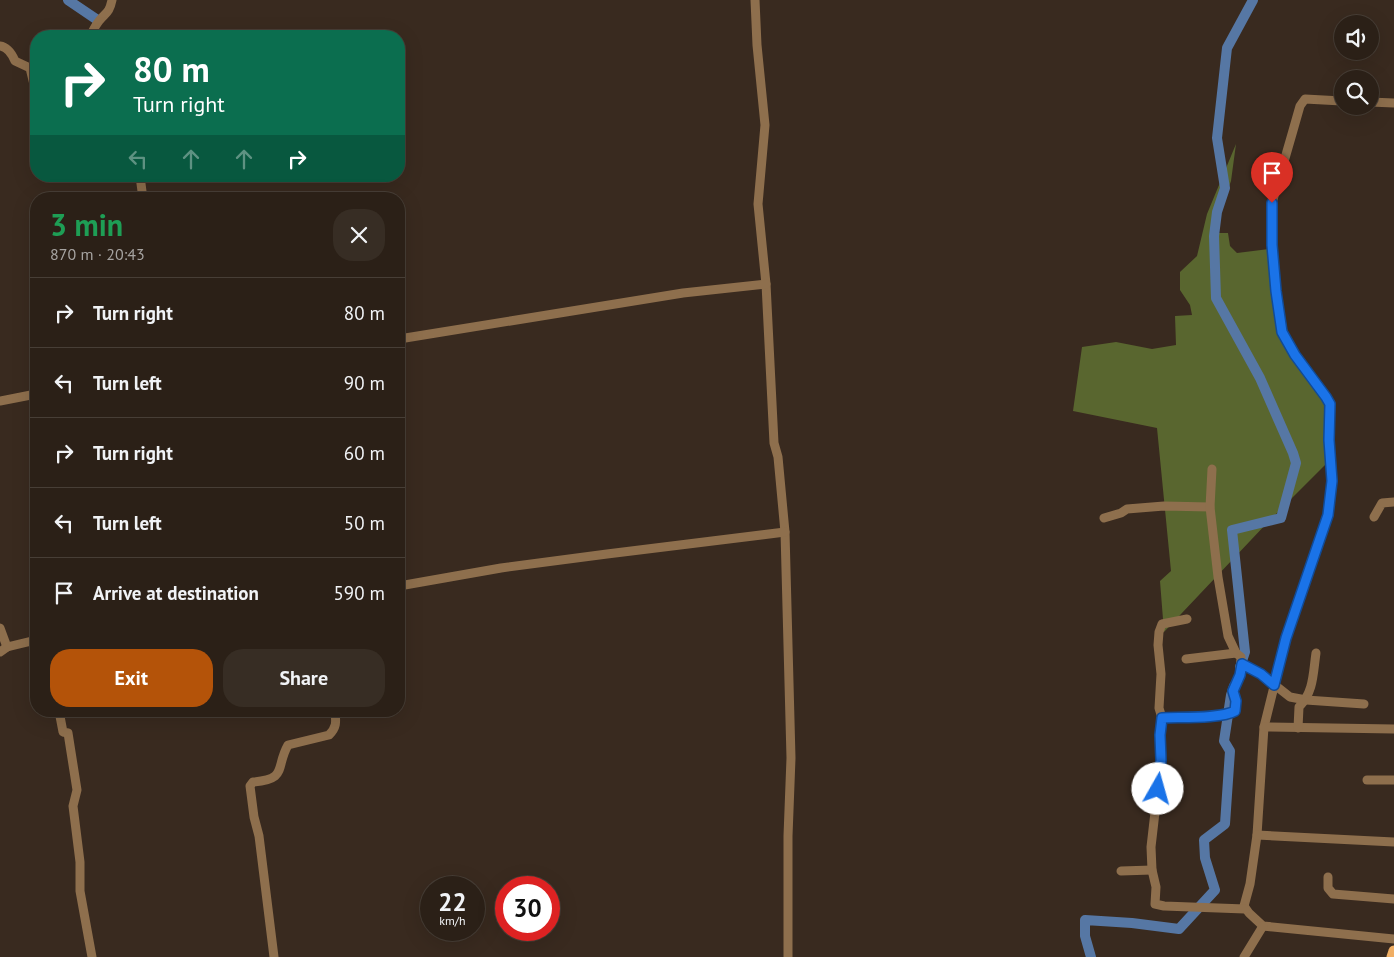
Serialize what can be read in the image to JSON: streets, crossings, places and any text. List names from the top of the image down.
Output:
{
  "page": {
    "turn": ["80 m", "Turn right"],
    "heading": ["3 min", "870 m · 20:43"],
    "list": [
      {
        "name": "Turn right",
        "value": "80 m"
      },
      {
        "name": "Turn left",
        "value": "90 m"
      },
      {
        "name": "Turn right",
        "value": "60 m"
      },
      {
        "name": "Turn left",
        "value": "50 m"
      },
      {
        "name": "Arrive at destination",
        "value": "590 m"
      }
    ],
    "buttons": ["Exit", "Share"],
    "speed": "22 km/h",
    "limit": "30"
  }
}
